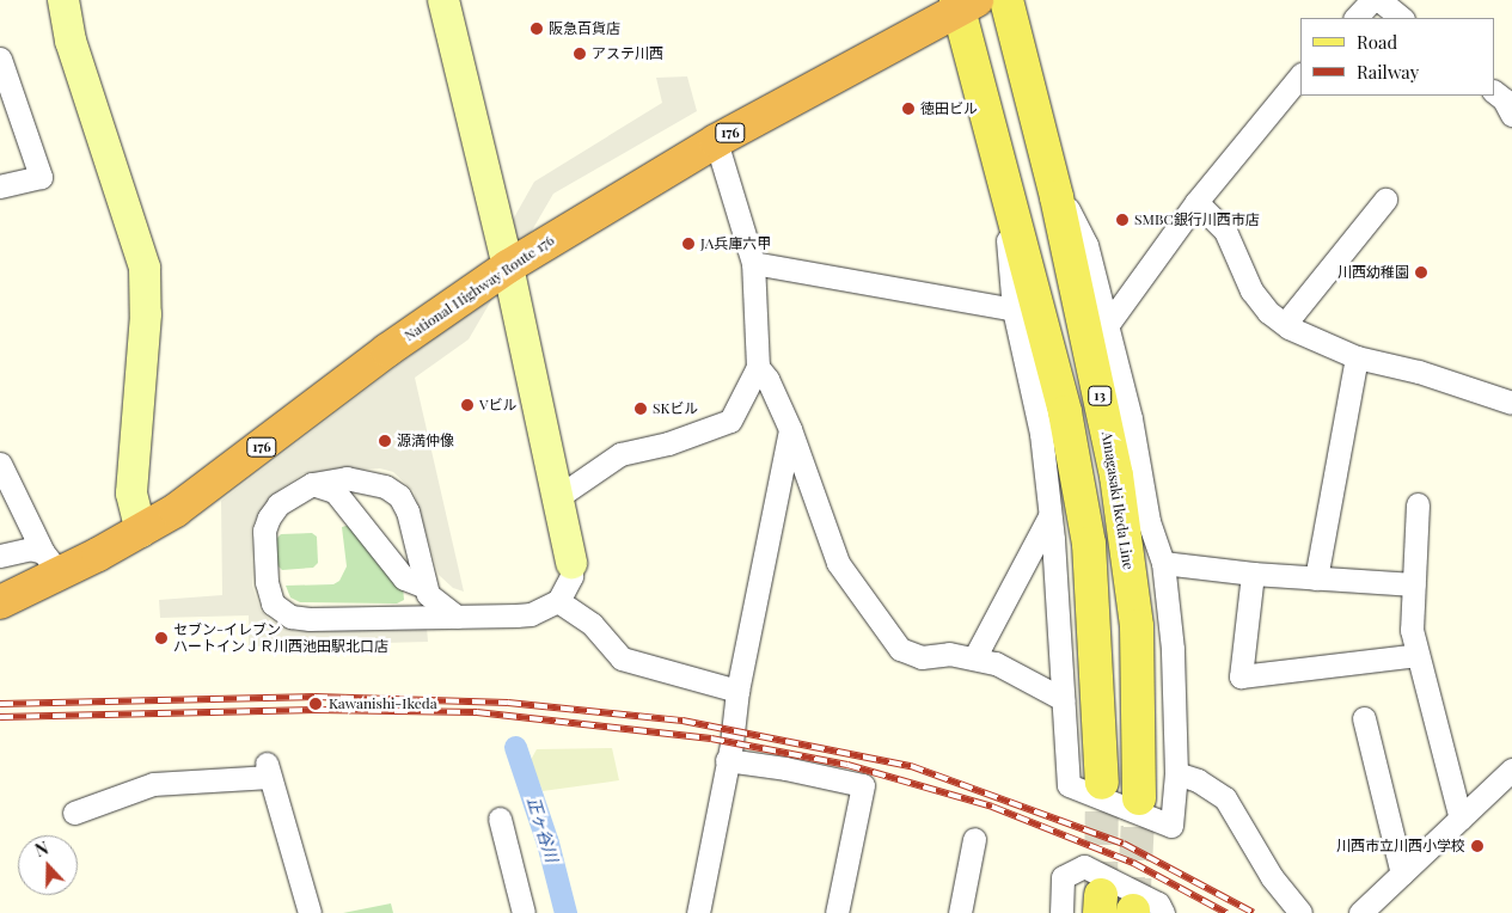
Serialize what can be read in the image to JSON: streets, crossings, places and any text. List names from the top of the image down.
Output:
{
  "streets": {
    "highway": ["176", "National Highway Route 176"],
    "main road": ["13", "Amagasaki Ikeda Line"]
  },
  "water": ["正ヶ谷川"],
  "places": [
    "阪急百貨店",
    "アステ川西",
    "徳田ビル",
    "SMBC銀行川西市店",
    "JA兵庫六甲",
    "川西幼稚園",
    "Vビル",
    "SKビル",
    "源満仲像",
    "セブン-イレブン ハートインＪＲ川西池田駅北口店",
    "Kawanishi-Ikeda",
    "川西市立川西小学校"
  ],
  "legend": ["Road", "Railway"],
  "north": "top"
}
